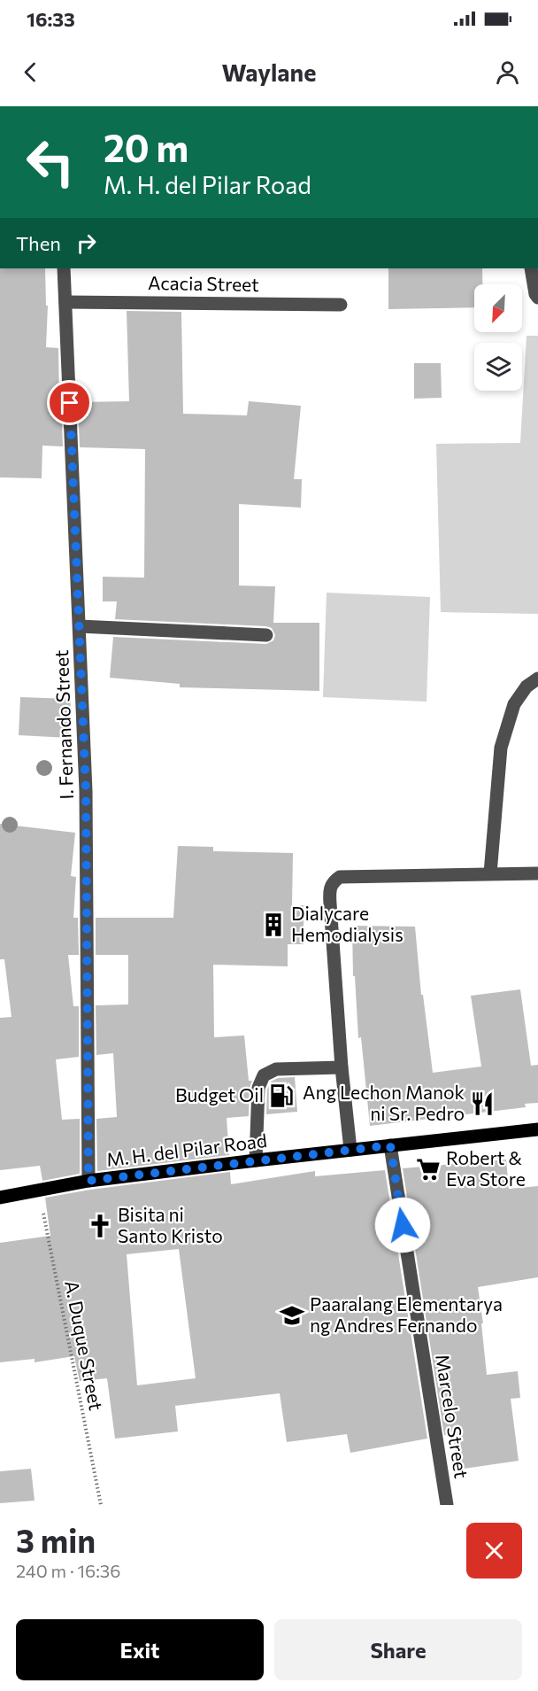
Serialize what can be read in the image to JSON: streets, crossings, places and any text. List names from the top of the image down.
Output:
{
  "streets": {
    "main road": ["M. H. del Pilar Road"],
    "street": ["Acacia Street", "I. Fernando Street", "Marcelo Street"],
    "path": ["A. Duque Street"]
  },
  "crossings": [
    ["Acacia Street", "I. Fernando Street"],
    ["I. Fernando Street", "M. H. del Pilar Road"],
    ["M. H. del Pilar Road", "A. Duque Street"],
    ["M. H. del Pilar Road", "Marcelo Street"]
  ],
  "places": {
    "building": ["Dialycare Hemodialysis"],
    "fuel station": ["Budget Oil"],
    "restaurant": ["Ang Lechon Manok ni Sr. Pedro"],
    "supermarket": ["Robert & Eva Store"],
    "church": ["Bisita ni Santo Kristo"],
    "school or university": ["Paaralang Elementarya ng Andres Fernando"]
  },
  "north": "bottom left",
  "page": {
    "status": "16:33",
    "header": "Waylane",
    "turn": ["20 m", "M. H. del Pilar Road"],
    "then": "Then",
    "heading": ["3 min", "240 m · 16:36"],
    "buttons": ["Exit", "Share"]
  }
}
